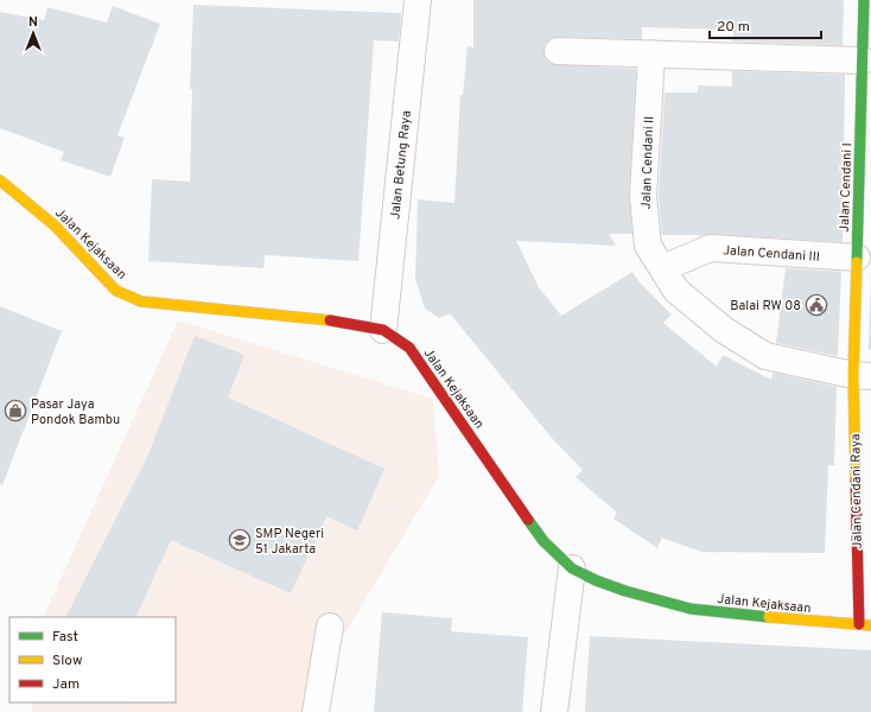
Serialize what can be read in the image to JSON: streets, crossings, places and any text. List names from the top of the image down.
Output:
{
  "streets": {
    "street": [
      "Jalan Cendani II",
      "Jalan Betung Raya",
      "Jalan Cendani I",
      "Jalan Kejaksaan",
      "Jalan Cendani III",
      "Jalan Cendani Raya"
    ]
  },
  "crossings": [
    ["Jalan Cendani II", "Jalan Cendani I"],
    ["Jalan Cendani II", "Jalan Cendani III"],
    ["Jalan Cendani II", "Jalan Cendani Raya"],
    ["Jalan Betung Raya", "Jalan Kejaksaan"],
    ["Jalan Cendani I", "Jalan Cendani III"],
    ["Jalan Cendani I", "Jalan Cendani Raya"],
    ["Jalan Kejaksaan", "Jalan Cendani Raya"]
  ],
  "places": {
    "public building": ["Balai RW 08"],
    "shop": ["Pasar Jaya Pondok Bambu"],
    "school or university": ["SMP Negeri 51 Jakarta"]
  },
  "legend": ["Fast", "Slow", "Jam"],
  "scale_bar": "20 m",
  "north": "top"
}
